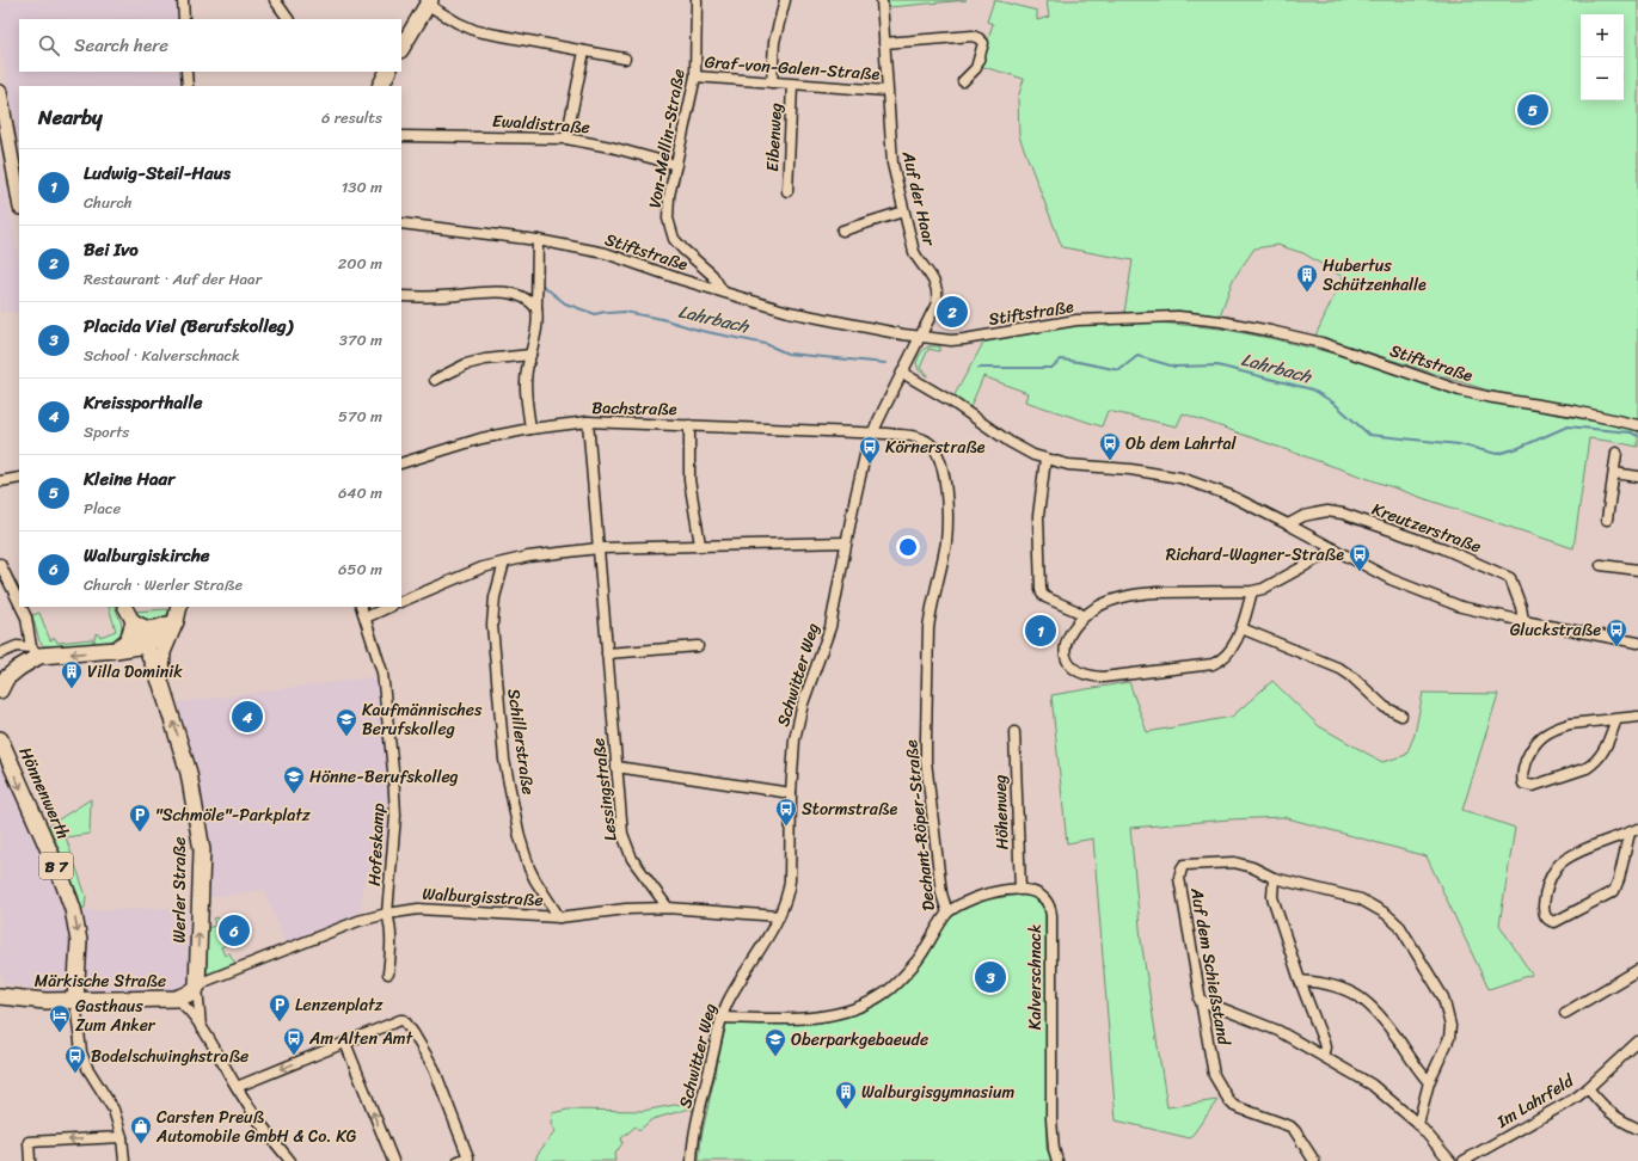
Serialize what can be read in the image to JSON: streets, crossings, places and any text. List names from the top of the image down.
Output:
{
  "streets": {
    "main road": [
      "Hönnenwerth",
      "B 7",
      "Werler Straße",
      "Märkische Straße"
    ],
    "street": [
      "Graf-von-Galen-Straße",
      "Ewaldistraße",
      "Eibenweg",
      "Von-Mellin-Straße",
      "Auf der Haar",
      "Stiftstraße",
      "Bachstraße",
      "Kreutzerstraße",
      "Schwitter Weg",
      "Schillerstraße",
      "Lessingstraße",
      "Höhenweg",
      "Dechant-Röper-Straße",
      "Hofeskamp",
      "Walburgisstraße",
      "Auf dem Schießstand",
      "Kalverschnack",
      "Im Lahrfeld"
    ]
  },
  "crossings": [
    ["Graf-von-Galen-Straße", "Eibenweg"],
    ["Graf-von-Galen-Straße", "Von-Mellin-Straße"],
    ["Graf-von-Galen-Straße", "Auf der Haar"],
    ["Ewaldistraße", "Von-Mellin-Straße"],
    ["Von-Mellin-Straße", "Stiftstraße"],
    ["Auf der Haar", "Stiftstraße"],
    ["Auf der Haar", "Schwitter Weg"],
    ["Stiftstraße", "Schwitter Weg"],
    ["Bachstraße", "Schwitter Weg"],
    ["Bachstraße", "Lessingstraße"],
    ["Bachstraße", "Dechant-Röper-Straße"],
    ["Schwitter Weg", "Dechant-Röper-Straße"],
    ["Schwitter Weg", "Walburgisstraße"],
    ["Schillerstraße", "Walburgisstraße"],
    ["Lessingstraße", "Walburgisstraße"],
    ["Hönnenwerth", "Märkische Straße"],
    ["Höhenweg", "Kalverschnack"],
    ["Dechant-Röper-Straße", "Kalverschnack"],
    ["Hofeskamp", "Walburgisstraße"],
    ["Werler Straße", "Walburgisstraße"],
    ["Werler Straße", "Märkische Straße"],
    ["Walburgisstraße", "Märkische Straße"]
  ],
  "one_way": ["Hönnenwerth", "Werler Straße"],
  "water": ["Lahrbach"],
  "places": {
    "building": ["Hubertus Schützenhalle", "Villa Dominik", "Walburgisgymnasium"],
    "bus stop": [
      "Ob dem Lahrtal",
      "Körnerstraße",
      "Richard-Wagner-Straße",
      "Gluckstraße",
      "Stormstraße",
      "Am Alten Amt",
      "Bodelschwinghstraße"
    ],
    "school or university": ["Kaufmännisches Berufskolleg", "Hönne-Berufskolleg", "Oberparkgebaeude"],
    "parking": ["\"Schmöle\"-Parkplatz", "Lenzenplatz"],
    "hotel": ["Gasthaus Zum Anker"],
    "shop": ["Carsten Preuß Automobile GmbH & Co. KG"]
  },
  "page": {
    "map_buttons": ["+", "−"],
    "search": "Search here",
    "heading": ["Nearby", "6 results"],
    "pins": [
      "5",
      "2",
      "1",
      "4",
      "6",
      "3"
    ],
    "list": [
      {
        "mark": "1",
        "name": "Ludwig-Steil-Haus",
        "note": "Church",
        "value": "130 m"
      },
      {
        "mark": "2",
        "name": "Bei Ivo",
        "note": "Restaurant · Auf der Haar",
        "value": "200 m"
      },
      {
        "mark": "3",
        "name": "Placida Viel (Berufskolleg)",
        "note": "School · Kalverschnack",
        "value": "370 m"
      },
      {
        "mark": "4",
        "name": "Kreissporthalle",
        "note": "Sports",
        "value": "570 m"
      },
      {
        "mark": "5",
        "name": "Kleine Haar",
        "note": "Place",
        "value": "640 m"
      },
      {
        "mark": "6",
        "name": "Walburgiskirche",
        "note": "Church · Werler Straße",
        "value": "650 m"
      }
    ]
  }
}
